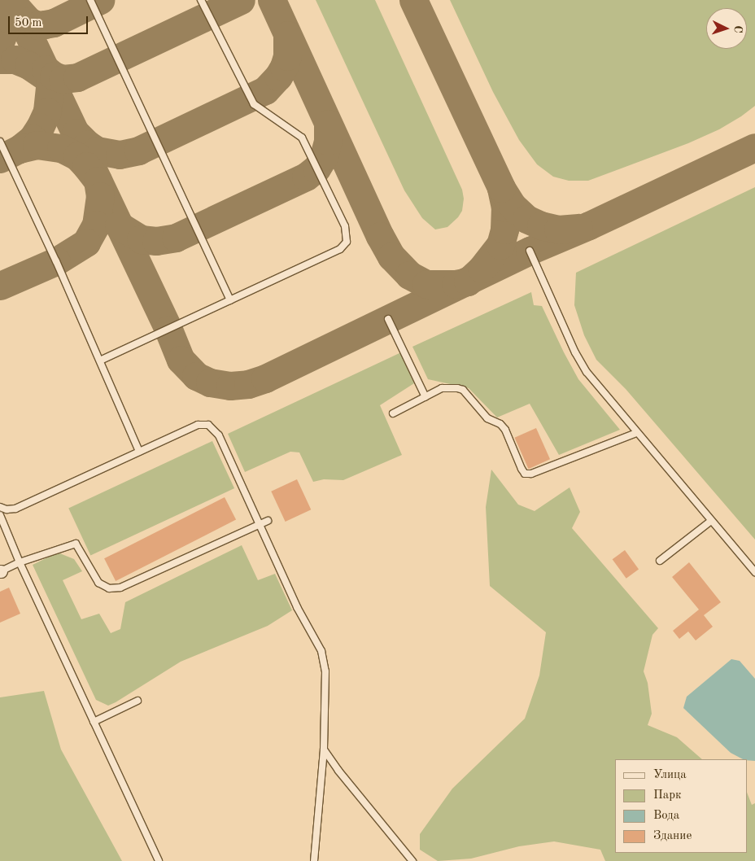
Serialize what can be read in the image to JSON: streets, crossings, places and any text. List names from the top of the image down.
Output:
{
  "legend": [
    "Улица",
    "Парк",
    "Вода",
    "Здание"
  ],
  "scale_bar": "50 m",
  "north": "right"
}
